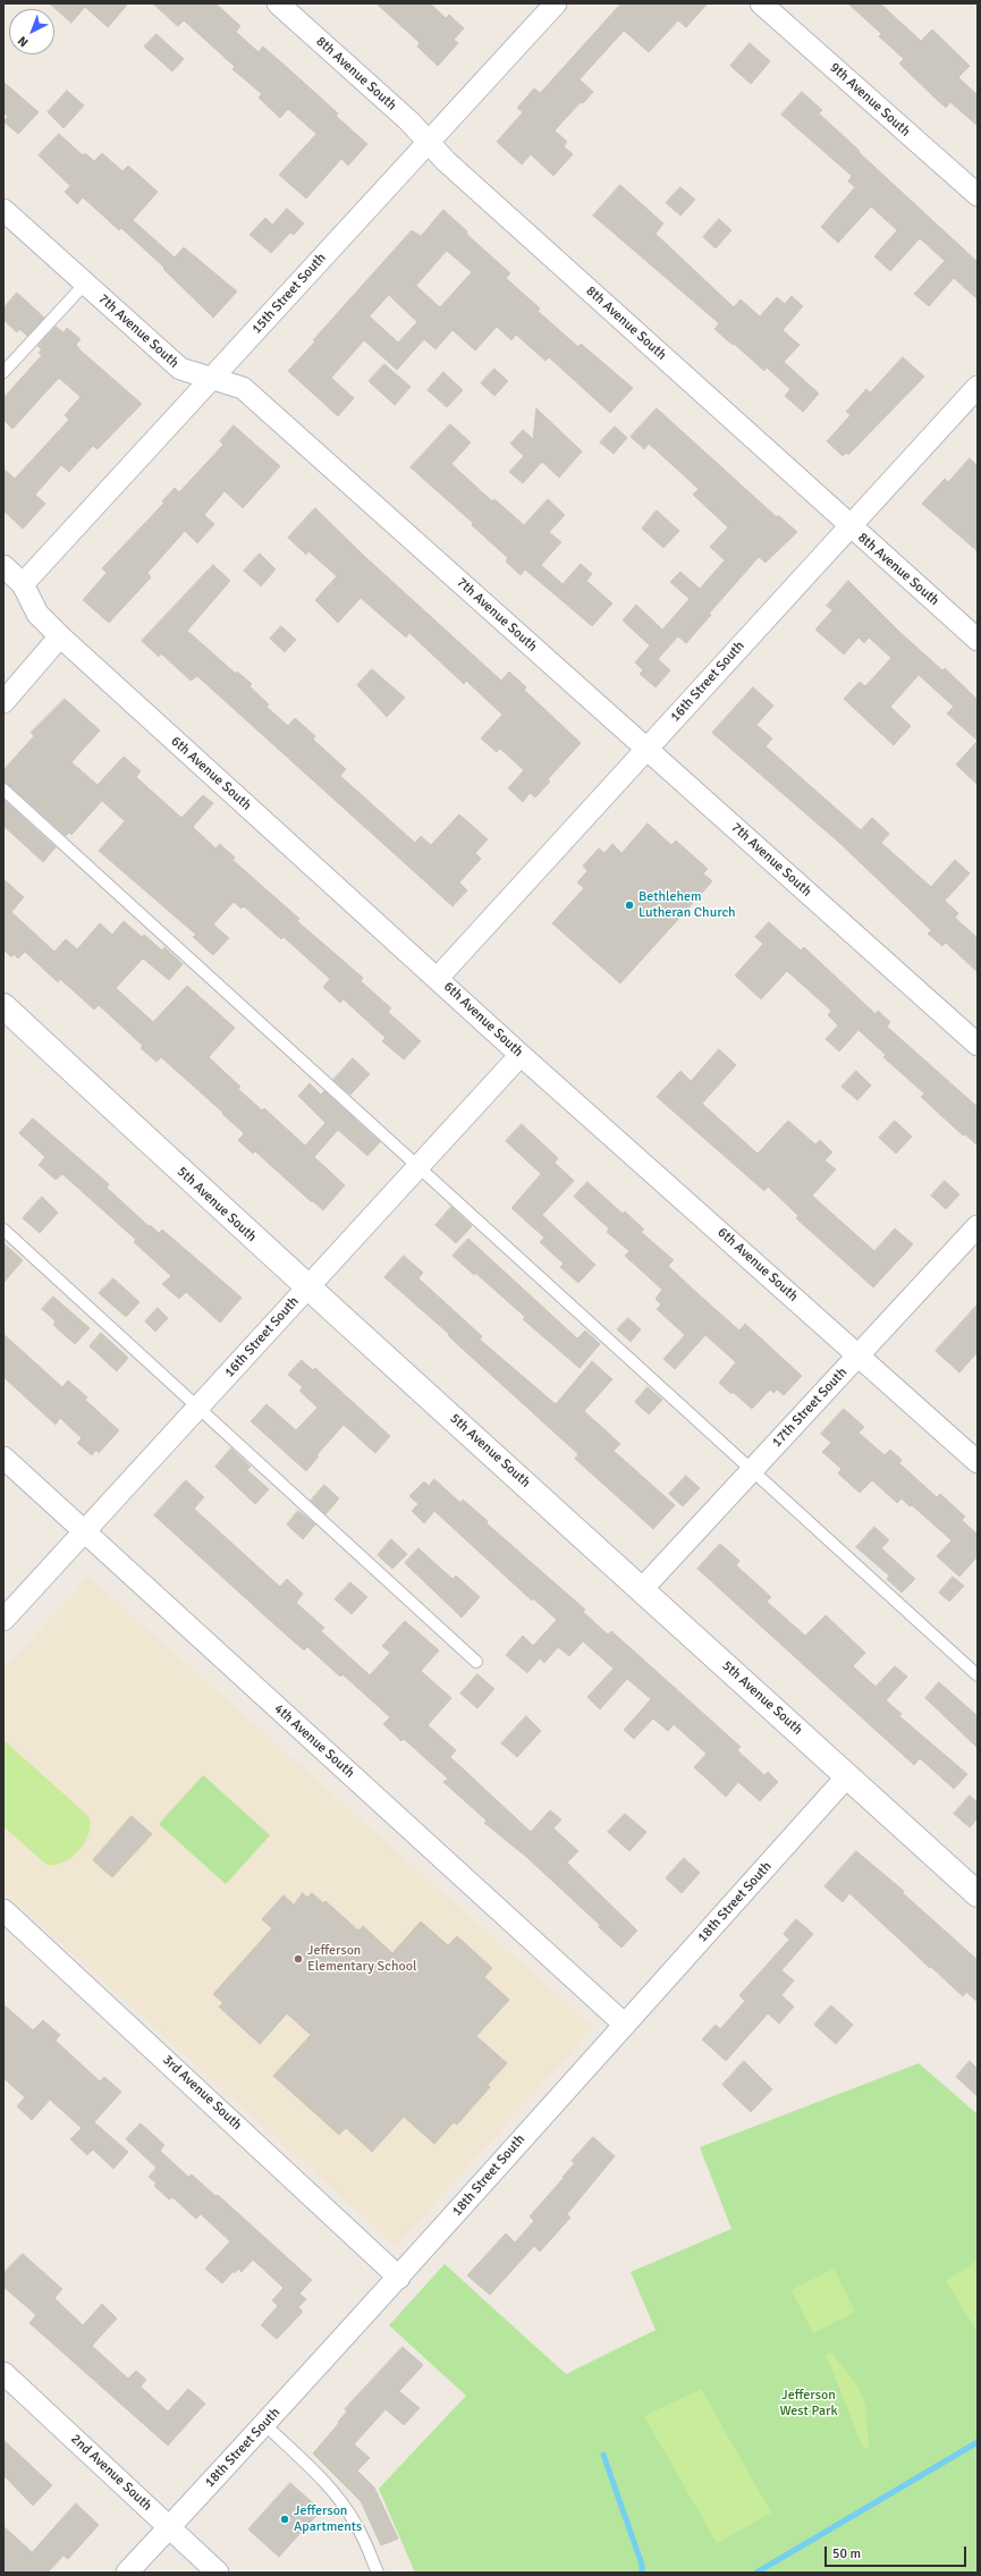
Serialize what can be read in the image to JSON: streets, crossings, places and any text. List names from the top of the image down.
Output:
{
  "streets": {
    "street": [
      "8th Avenue South",
      "9th Avenue South",
      "15th Street South",
      "7th Avenue South",
      "16th Street South",
      "6th Avenue South",
      "5th Avenue South",
      "17th Street South",
      "4th Avenue South",
      "18th Street South",
      "3rd Avenue South",
      "2nd Avenue South"
    ]
  },
  "crossings": [
    ["8th Avenue South", "15th Street South"],
    ["8th Avenue South", "16th Street South"],
    ["15th Street South", "7th Avenue South"],
    ["15th Street South", "6th Avenue South"],
    ["7th Avenue South", "16th Street South"],
    ["16th Street South", "6th Avenue South"],
    ["16th Street South", "5th Avenue South"],
    ["16th Street South", "4th Avenue South"],
    ["6th Avenue South", "17th Street South"],
    ["5th Avenue South", "17th Street South"],
    ["5th Avenue South", "18th Street South"],
    ["4th Avenue South", "18th Street South"],
    ["18th Street South", "3rd Avenue South"],
    ["18th Street South", "2nd Avenue South"]
  ],
  "parks": ["Jefferson West Park"],
  "places": ["Bethlehem Lutheran Church", "Jefferson Elementary School", "Jefferson Apartments"],
  "scale_bar": "50 m",
  "north": "bottom left"
}
